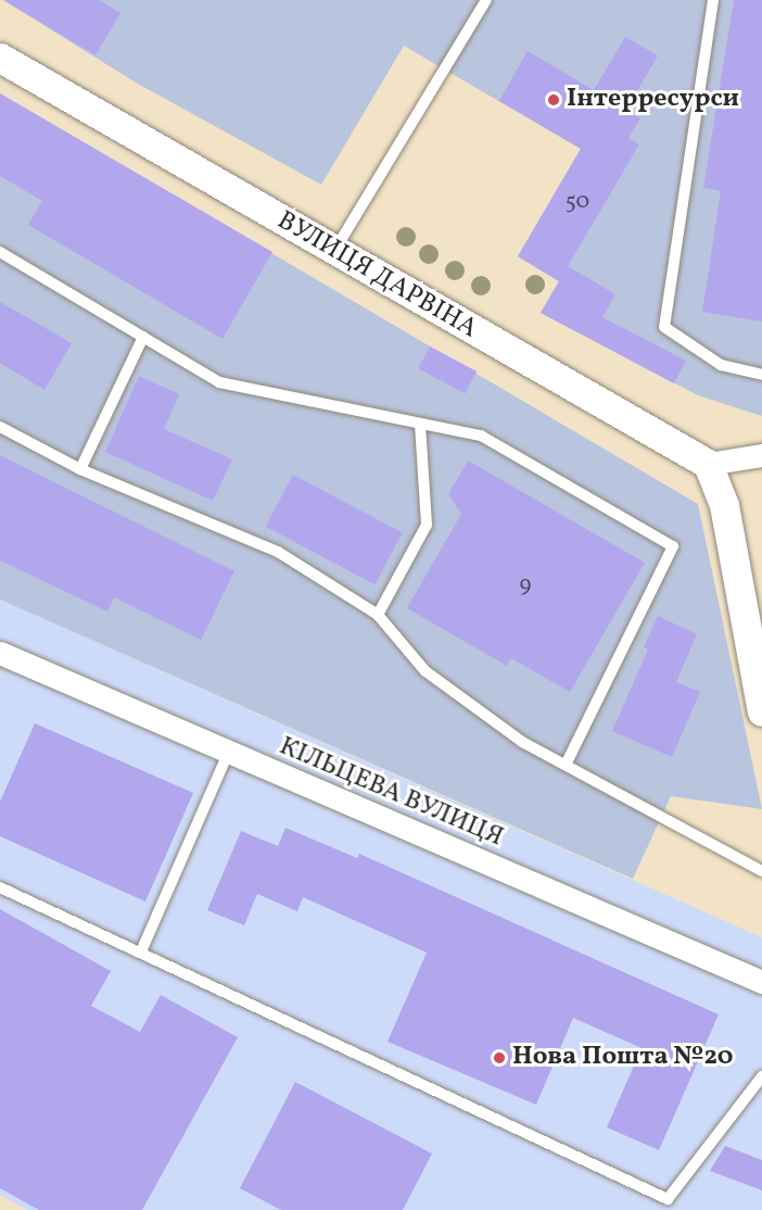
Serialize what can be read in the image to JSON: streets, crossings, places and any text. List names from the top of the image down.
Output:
{
  "streets": {
    "street": ["ВУЛИЦЯ ДАРВІНА", "КІЛЬЦЕВА ВУЛИЦЯ"]
  },
  "places": ["Інтерресурси", "Нова Пошта №20"],
  "house_numbers": ["50", "9"]
}
